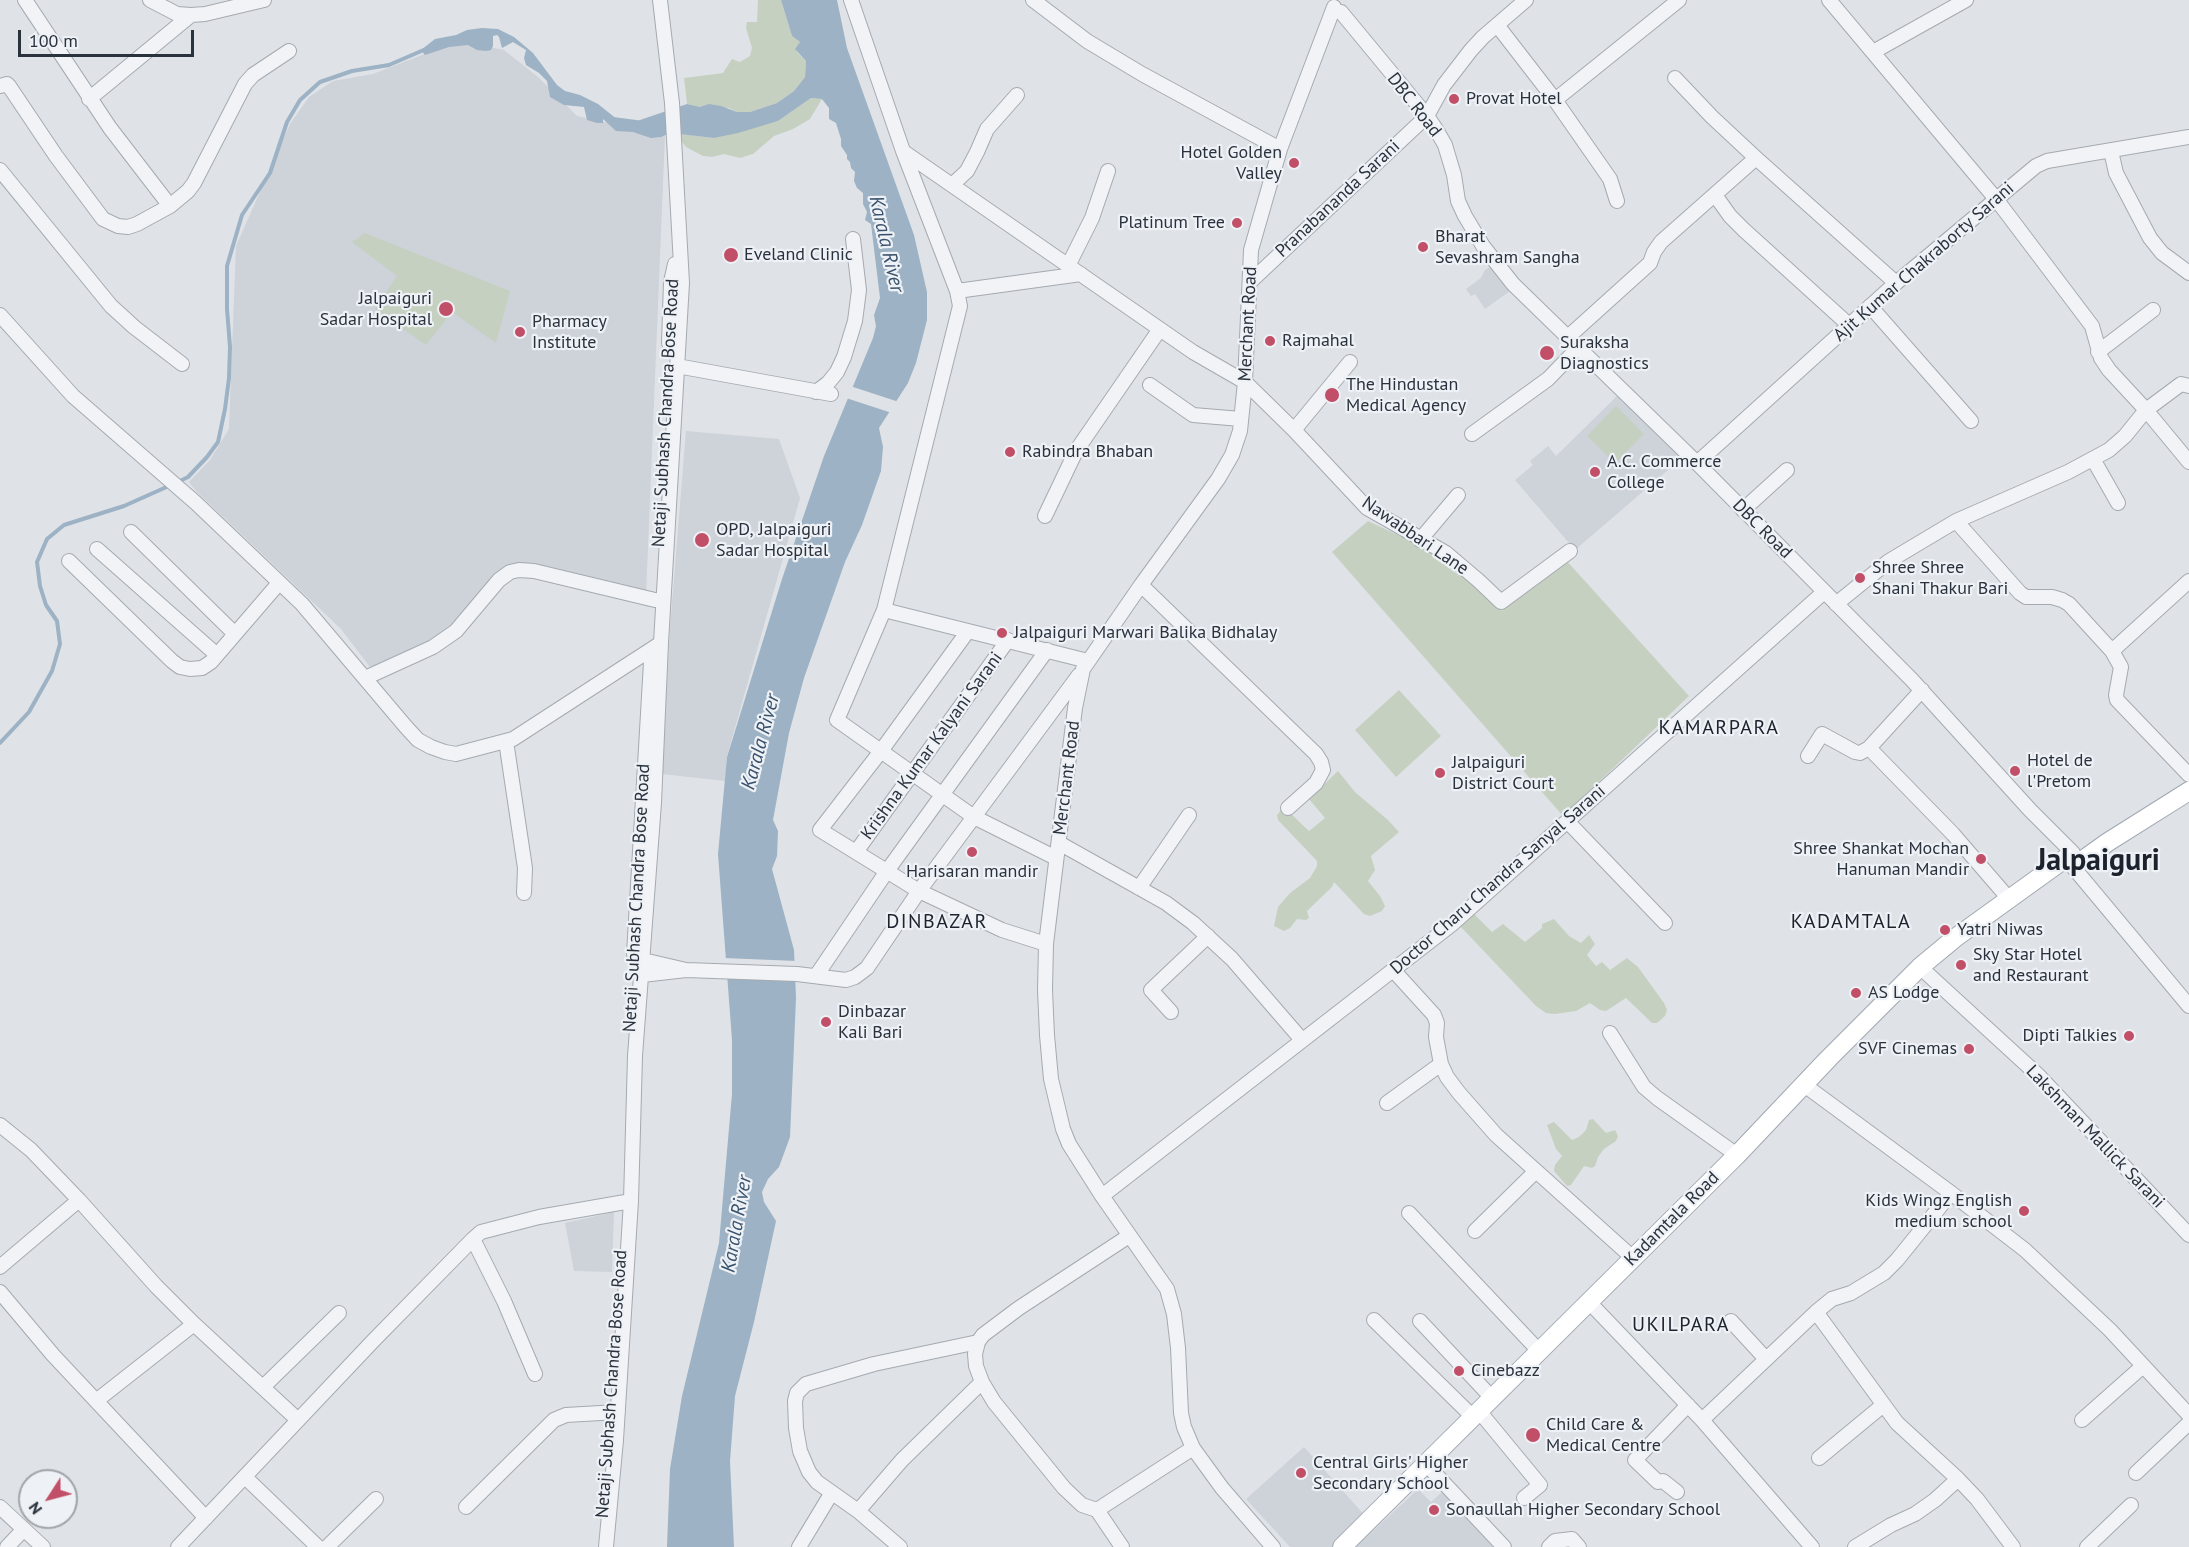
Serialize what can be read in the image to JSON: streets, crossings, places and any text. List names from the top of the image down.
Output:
{
  "streets": {
    "main road": ["Kadamtala Road"],
    "street": [
      "DBC Road",
      "Pranabananda Sarani",
      "Ajit Kumar Chakraborty Sarani",
      "Merchant Road",
      "Netaji Subhash Chandra Bose Road",
      "Nawabbari Lane",
      "Krishna Kumar Kalyani Sarani",
      "Doctor Charu Chandra Sanyal Sarani",
      "Lakshman Mallick Sarani"
    ]
  },
  "crossings": [
    ["DBC Road", "Pranabananda Sarani"],
    ["DBC Road", "Ajit Kumar Chakraborty Sarani"],
    ["DBC Road", "Merchant Road"],
    ["DBC Road", "Doctor Charu Chandra Sanyal Sarani"],
    ["DBC Road", "Kadamtala Road"],
    ["Pranabananda Sarani", "Merchant Road"],
    ["Merchant Road", "Nawabbari Lane"],
    ["Merchant Road", "Doctor Charu Chandra Sanyal Sarani"],
    ["Lakshman Mallick Sarani", "Kadamtala Road"]
  ],
  "districts": [
    "KAMARPARA",
    "Jalpaiguri",
    "DINBAZAR",
    "KADAMTALA",
    "UKILPARA"
  ],
  "water": ["Karala River"],
  "places": [
    "Provat Hotel",
    "Hotel Golden Valley",
    "Platinum Tree",
    "Bharat Sevashram Sangha",
    "Eveland Clinic",
    "Jalpaiguri Sadar Hospital",
    "Pharmacy Institute",
    "Rajmahal",
    "Suraksha Diagnostics",
    "The Hindustan Medical Agency",
    "Rabindra Bhaban",
    "A.C. Commerce College",
    "OPD, Jalpaiguri Sadar Hospital",
    "Shree Shree Shani Thakur Bari",
    "Jalpaiguri Marwari Balika Bidhalay",
    "Hotel de l'Pretom",
    "Jalpaiguri District Court",
    "Harisaran mandir",
    "Shree Shankat Mochan Hanuman Mandir",
    "Yatri Niwas",
    "Sky Star Hotel and Restaurant",
    "AS Lodge",
    "Dinbazar Kali Bari",
    "Dipti Talkies",
    "SVF Cinemas",
    "Kids Wingz English medium school",
    "Cinebazz",
    "Child Care & Medical Centre",
    "Central Girls' Higher Secondary School",
    "Sonaullah Higher Secondary School"
  ],
  "scale_bar": "100 m",
  "north": "bottom left"
}
